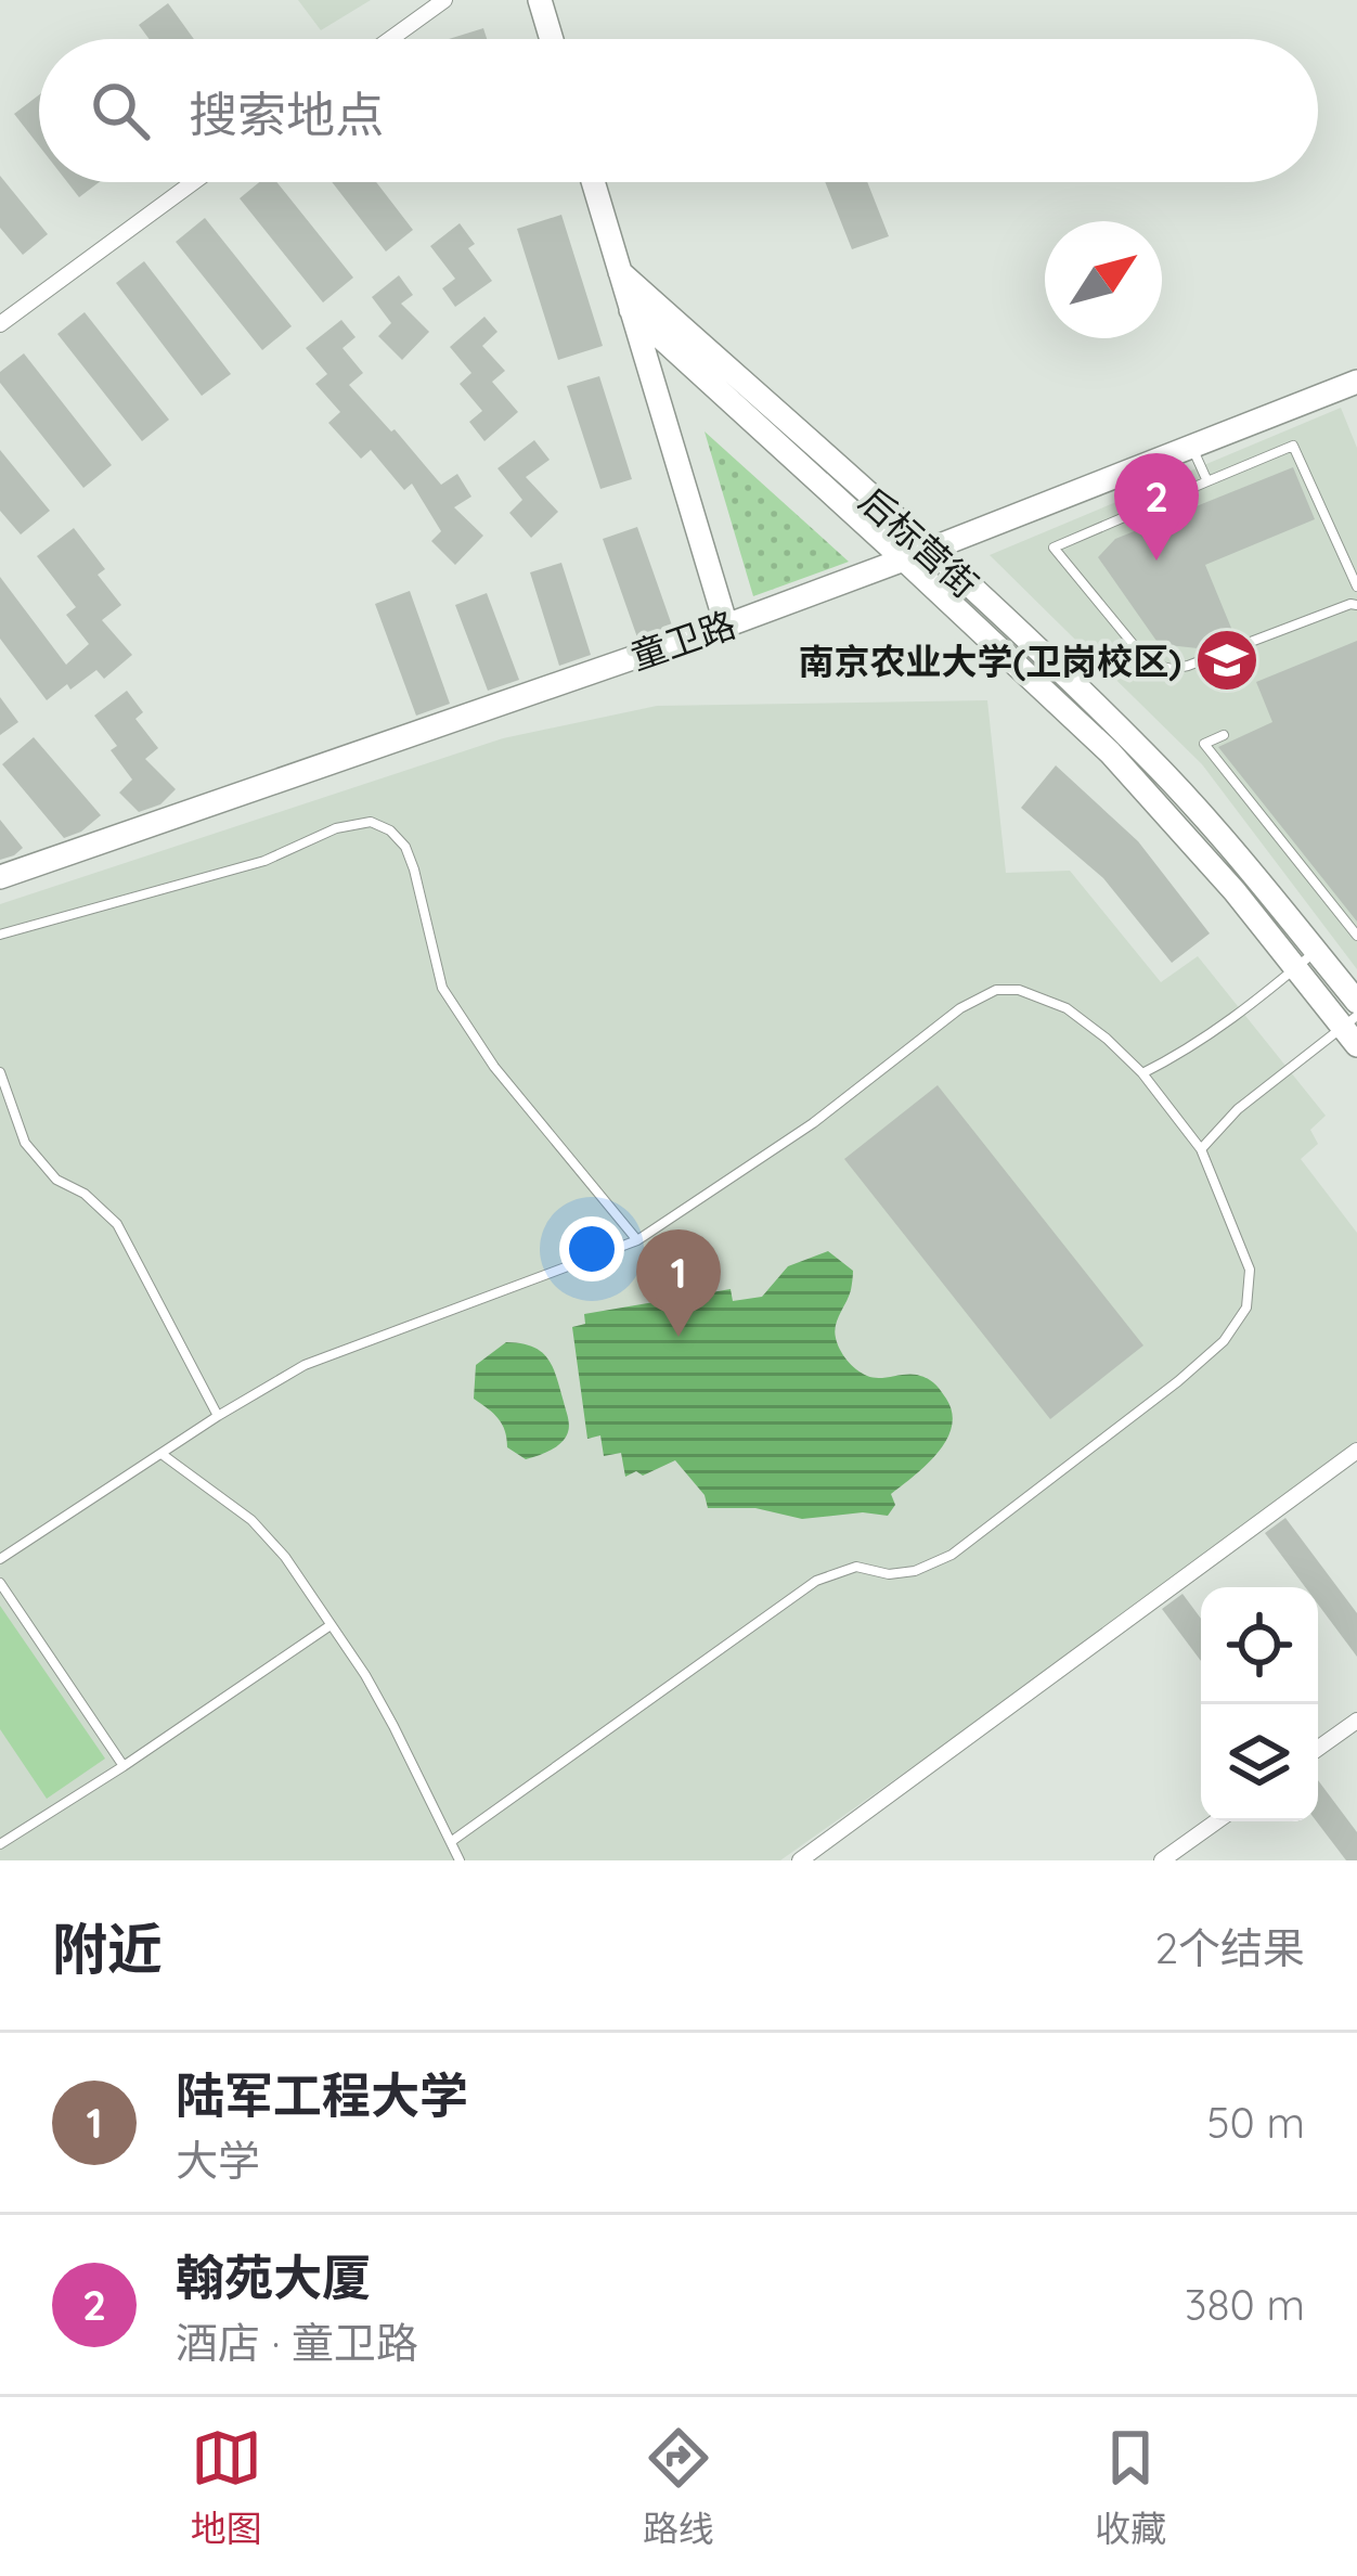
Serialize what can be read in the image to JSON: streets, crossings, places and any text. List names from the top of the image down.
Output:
{
  "streets": {
    "street": ["后标营街", "童卫路"]
  },
  "crossings": [
    ["后标营街", "童卫路"]
  ],
  "places": {
    "school or university": ["南京农业大学(卫岗校区)"]
  },
  "north": "top right",
  "page": {
    "search": "搜索地点",
    "pins": ["2", "1"],
    "heading": ["附近", "2个结果"],
    "list": [
      {
        "mark": "1",
        "name": "陆军工程大学",
        "note": "大学",
        "value": "50 m"
      },
      {
        "mark": "2",
        "name": "翰苑大厦",
        "note": "酒店 · 童卫路",
        "value": "380 m"
      }
    ],
    "nav": ["地图", "路线", "收藏"]
  }
}
